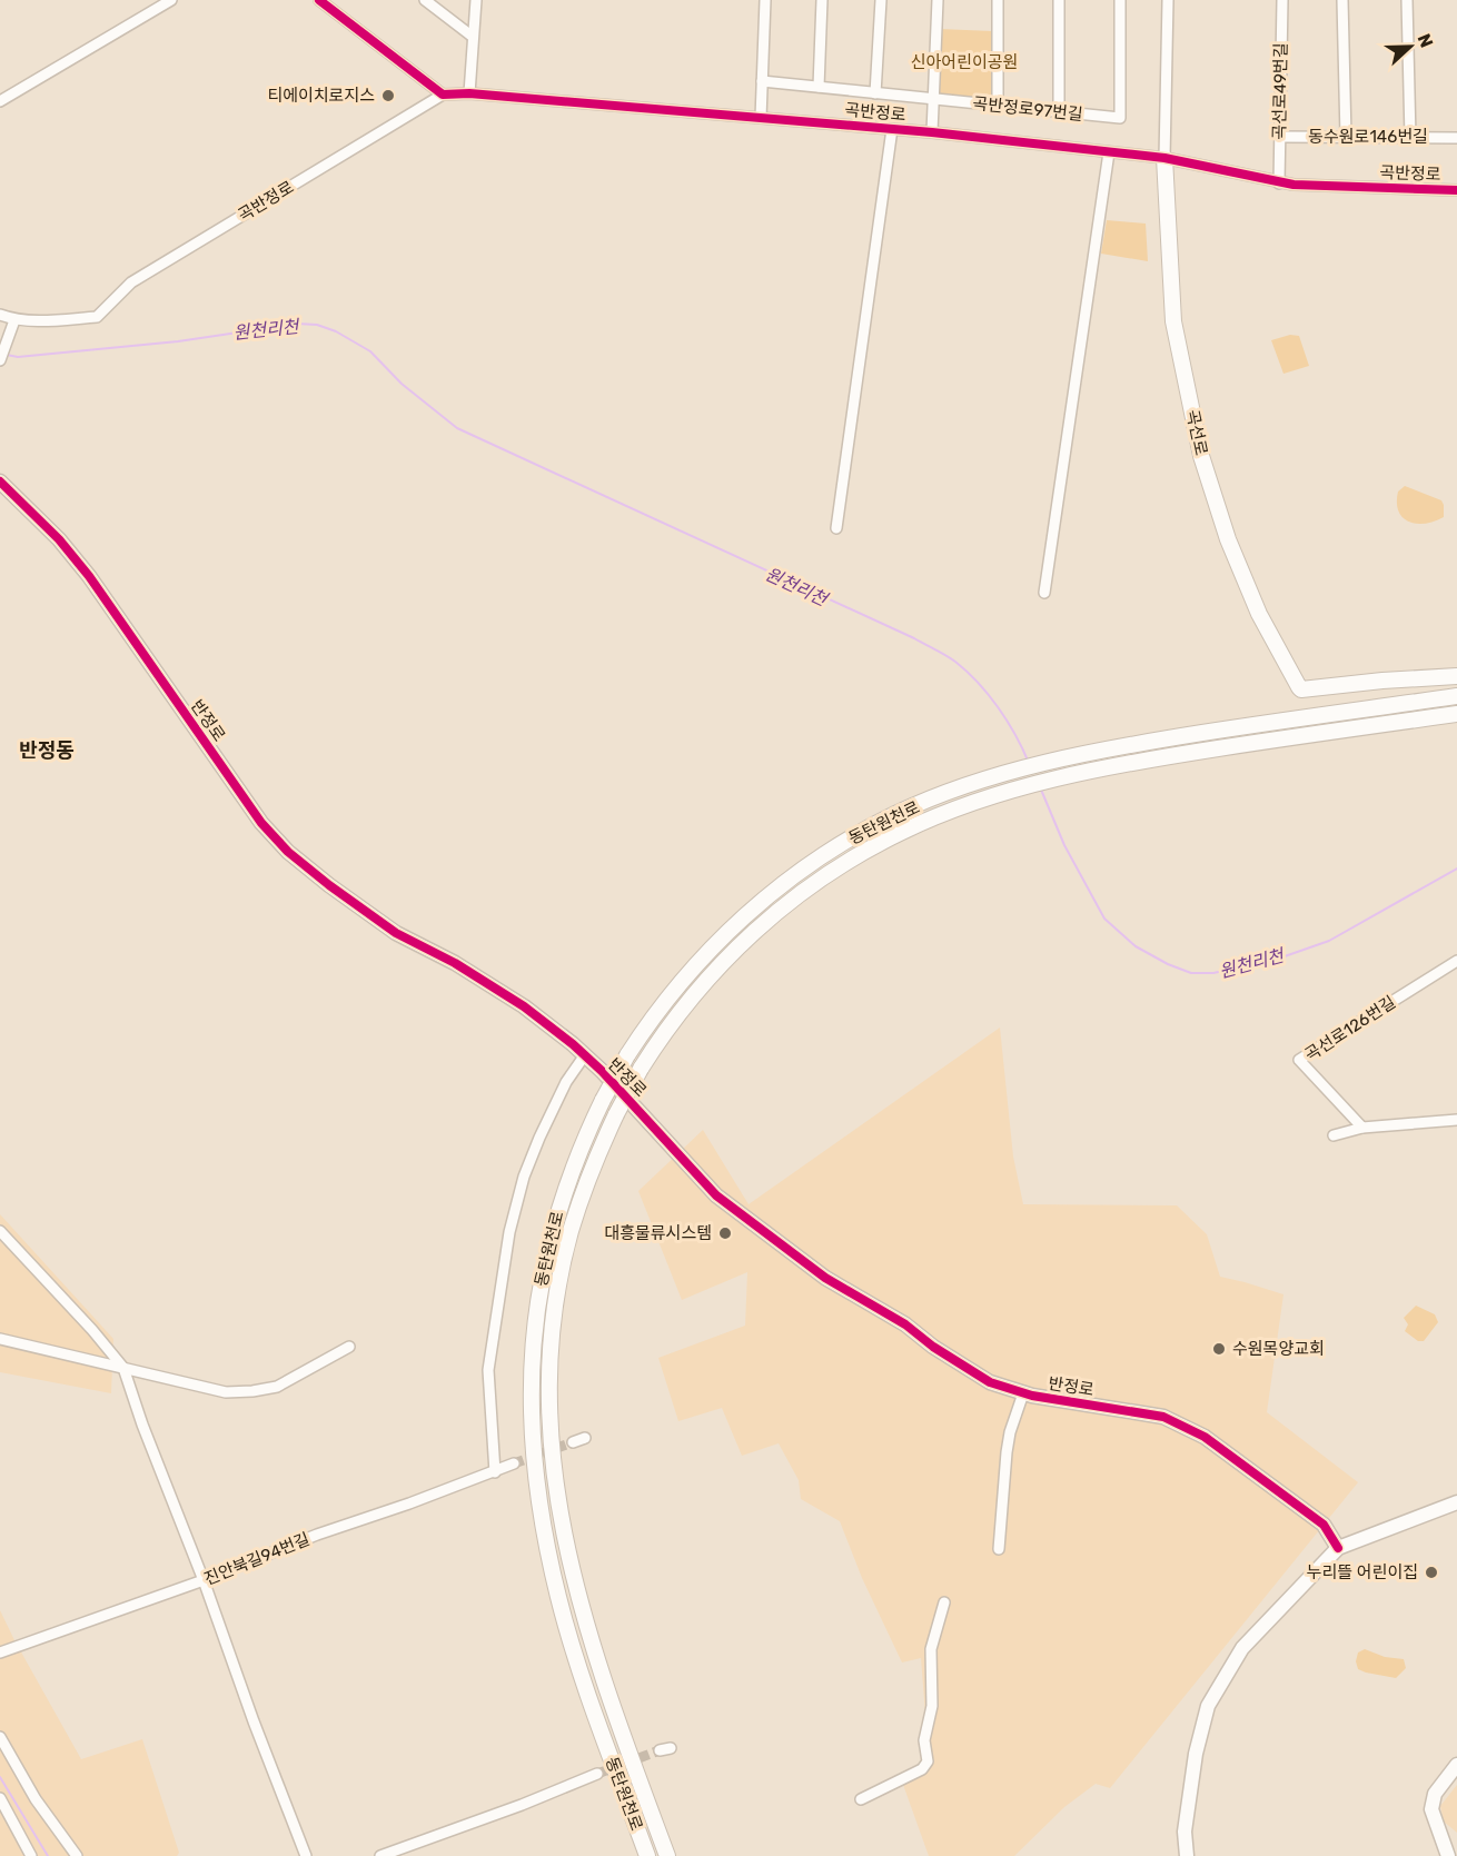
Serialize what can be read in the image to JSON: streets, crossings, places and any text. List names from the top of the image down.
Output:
{
  "streets": {
    "main road": ["곡선로", "동탄원천로"],
    "street": [
      "곡선로49번길",
      "곡반정로97번길",
      "곡반정로",
      "동수원로146번길",
      "반정로",
      "곡선로126번길",
      "진안북길94번길"
    ]
  },
  "crossings": [
    ["곡선로49번길", "곡반정로"],
    ["곡선로49번길", "동수원로146번길"],
    ["곡반정로", "곡선로"]
  ],
  "districts": ["반정동"],
  "water": ["원천리천"],
  "parks": ["신아어린이공원"],
  "places": [
    "티에이치로지스",
    "대흥물류시스템",
    "수원목양교회",
    "누리뜰 어린이집"
  ],
  "north": "right"
}
